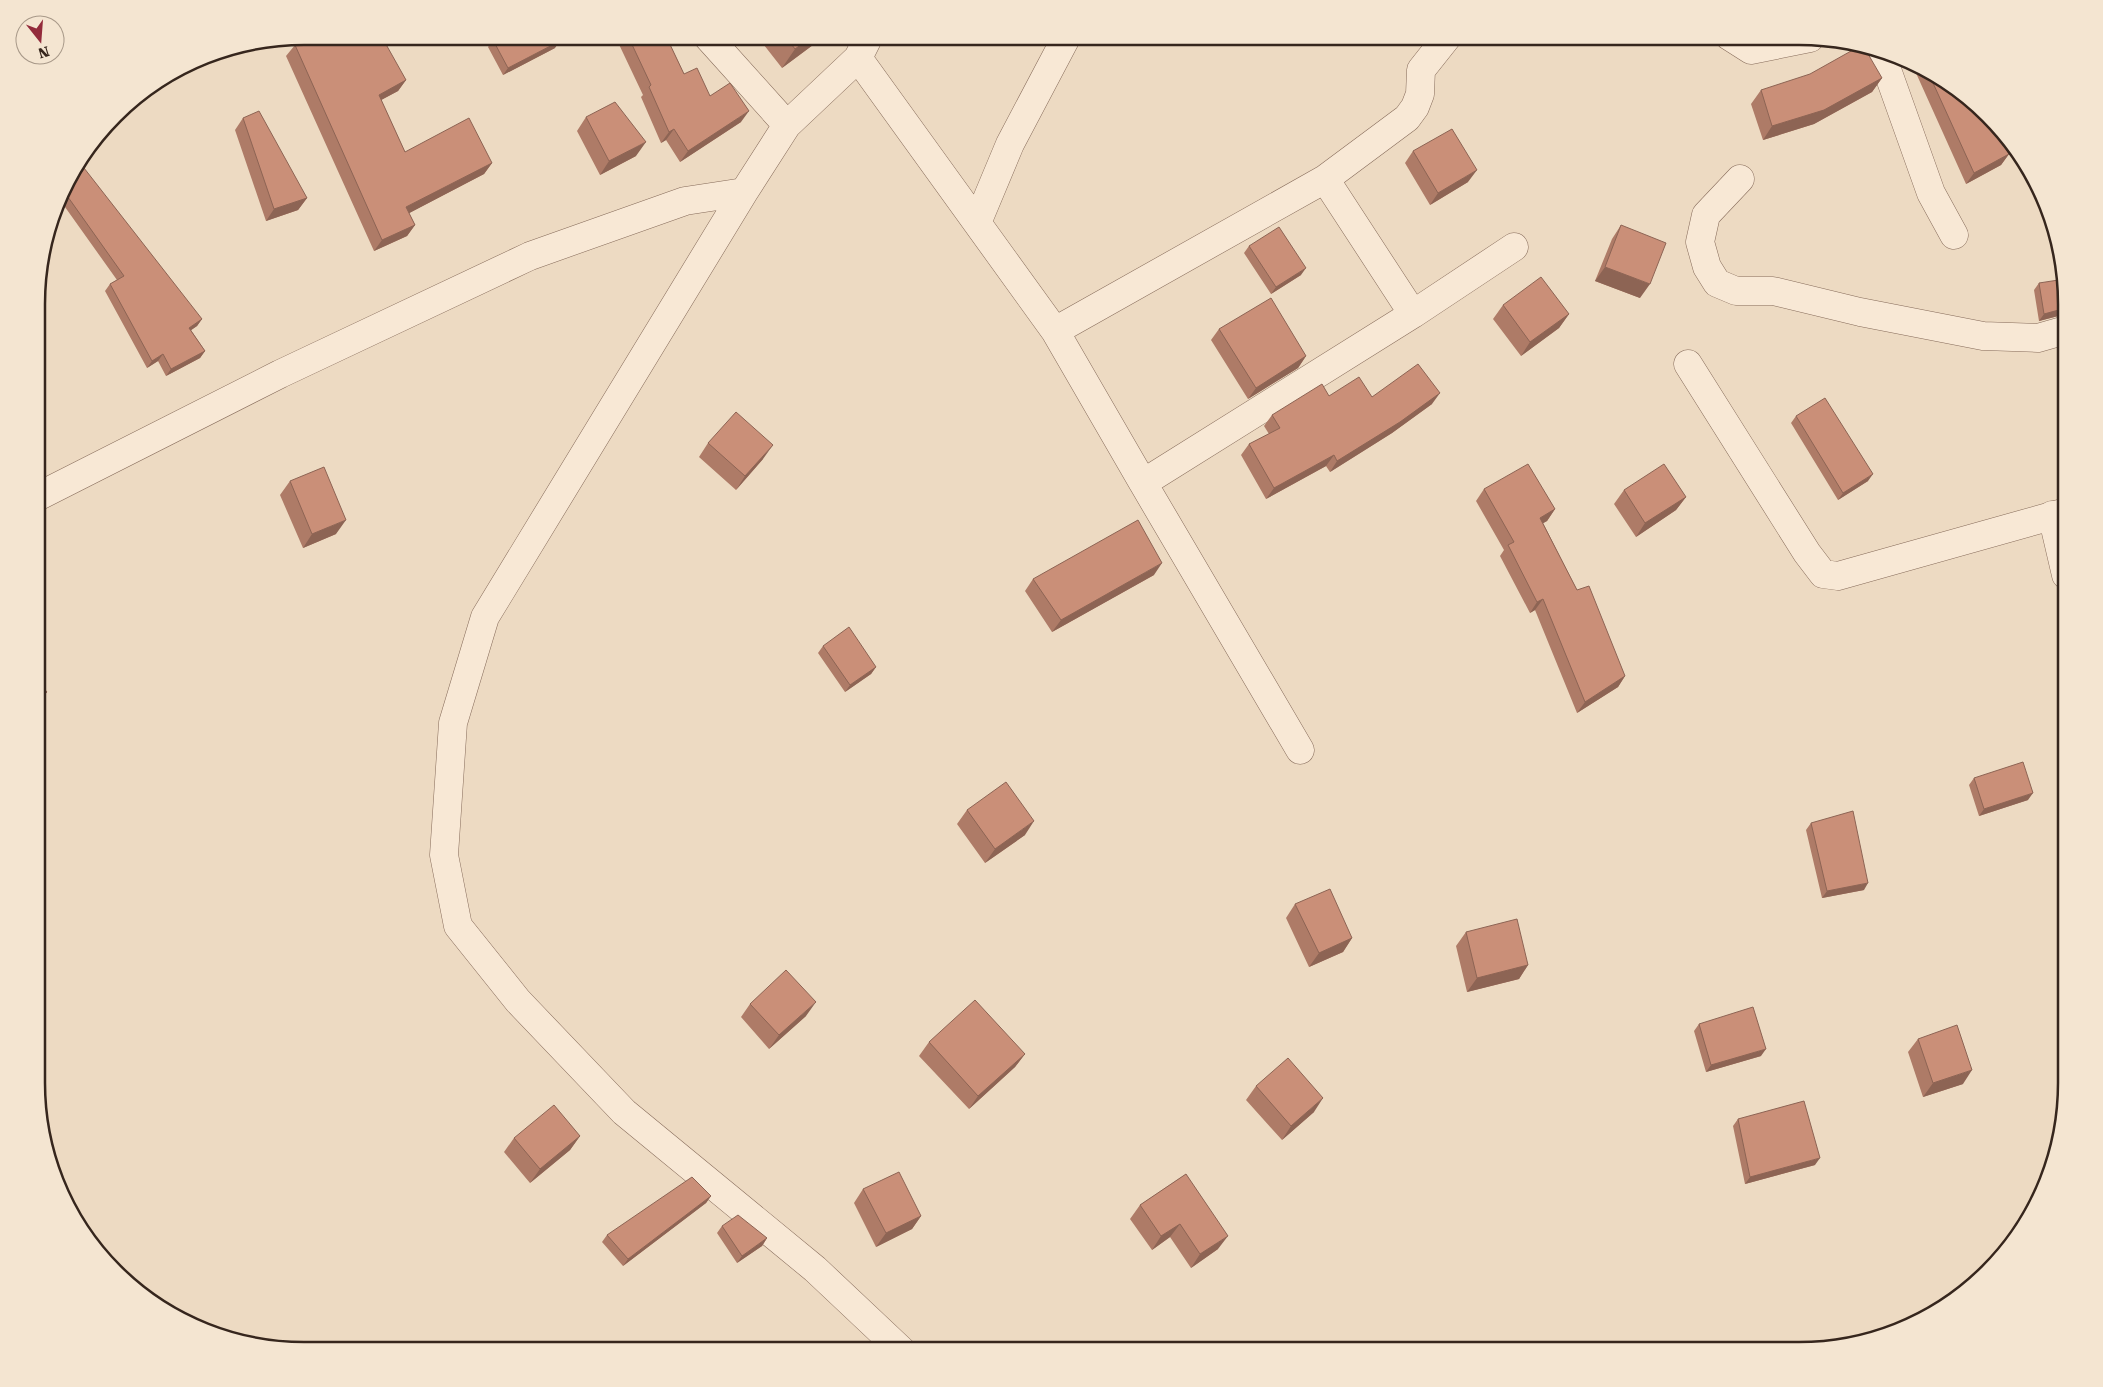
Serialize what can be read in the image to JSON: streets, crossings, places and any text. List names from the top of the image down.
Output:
{
  "north": "bottom"
}
